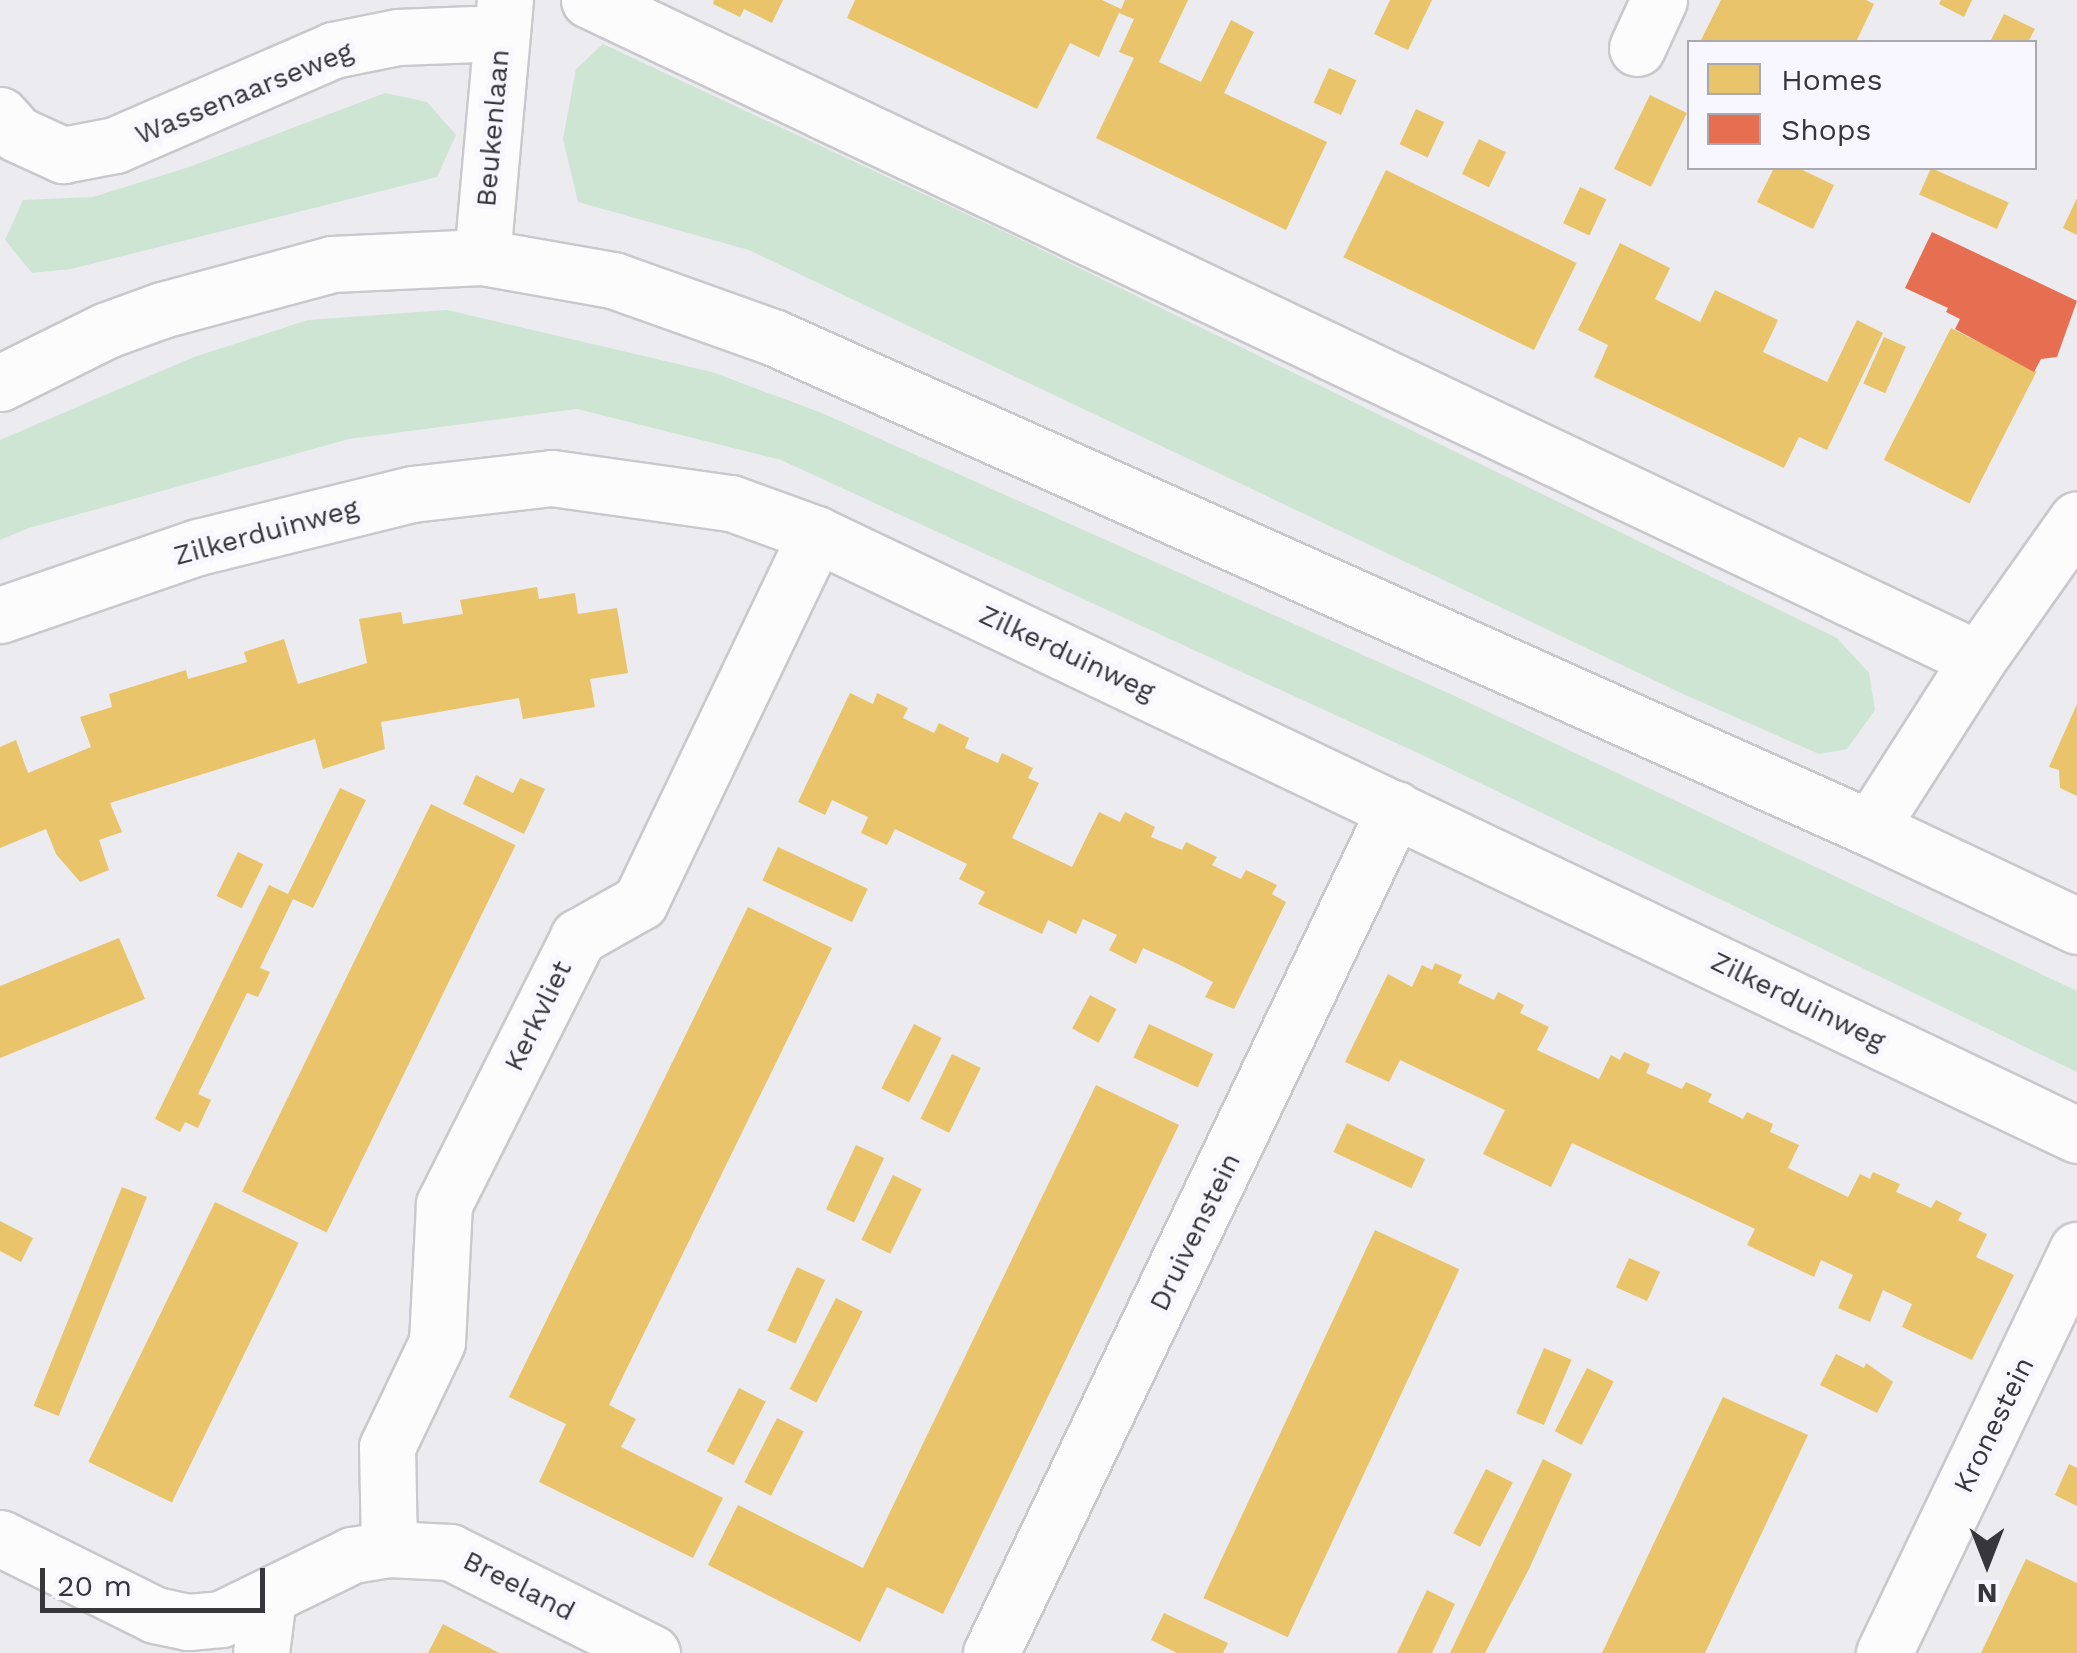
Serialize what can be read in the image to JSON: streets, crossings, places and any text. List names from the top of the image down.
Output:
{
  "streets": {
    "street": [
      "Wassenaarseweg",
      "Beukenlaan",
      "Zilkerduinweg",
      "Kerkvliet",
      "Druivenstein",
      "Kronestein",
      "Breeland"
    ]
  },
  "crossings": [
    ["Wassenaarseweg", "Beukenlaan"],
    ["Zilkerduinweg", "Kerkvliet"],
    ["Zilkerduinweg", "Druivenstein"],
    ["Kerkvliet", "Breeland"]
  ],
  "legend": ["Homes", "Shops"],
  "scale_bar": "20 m",
  "north": "bottom"
}
